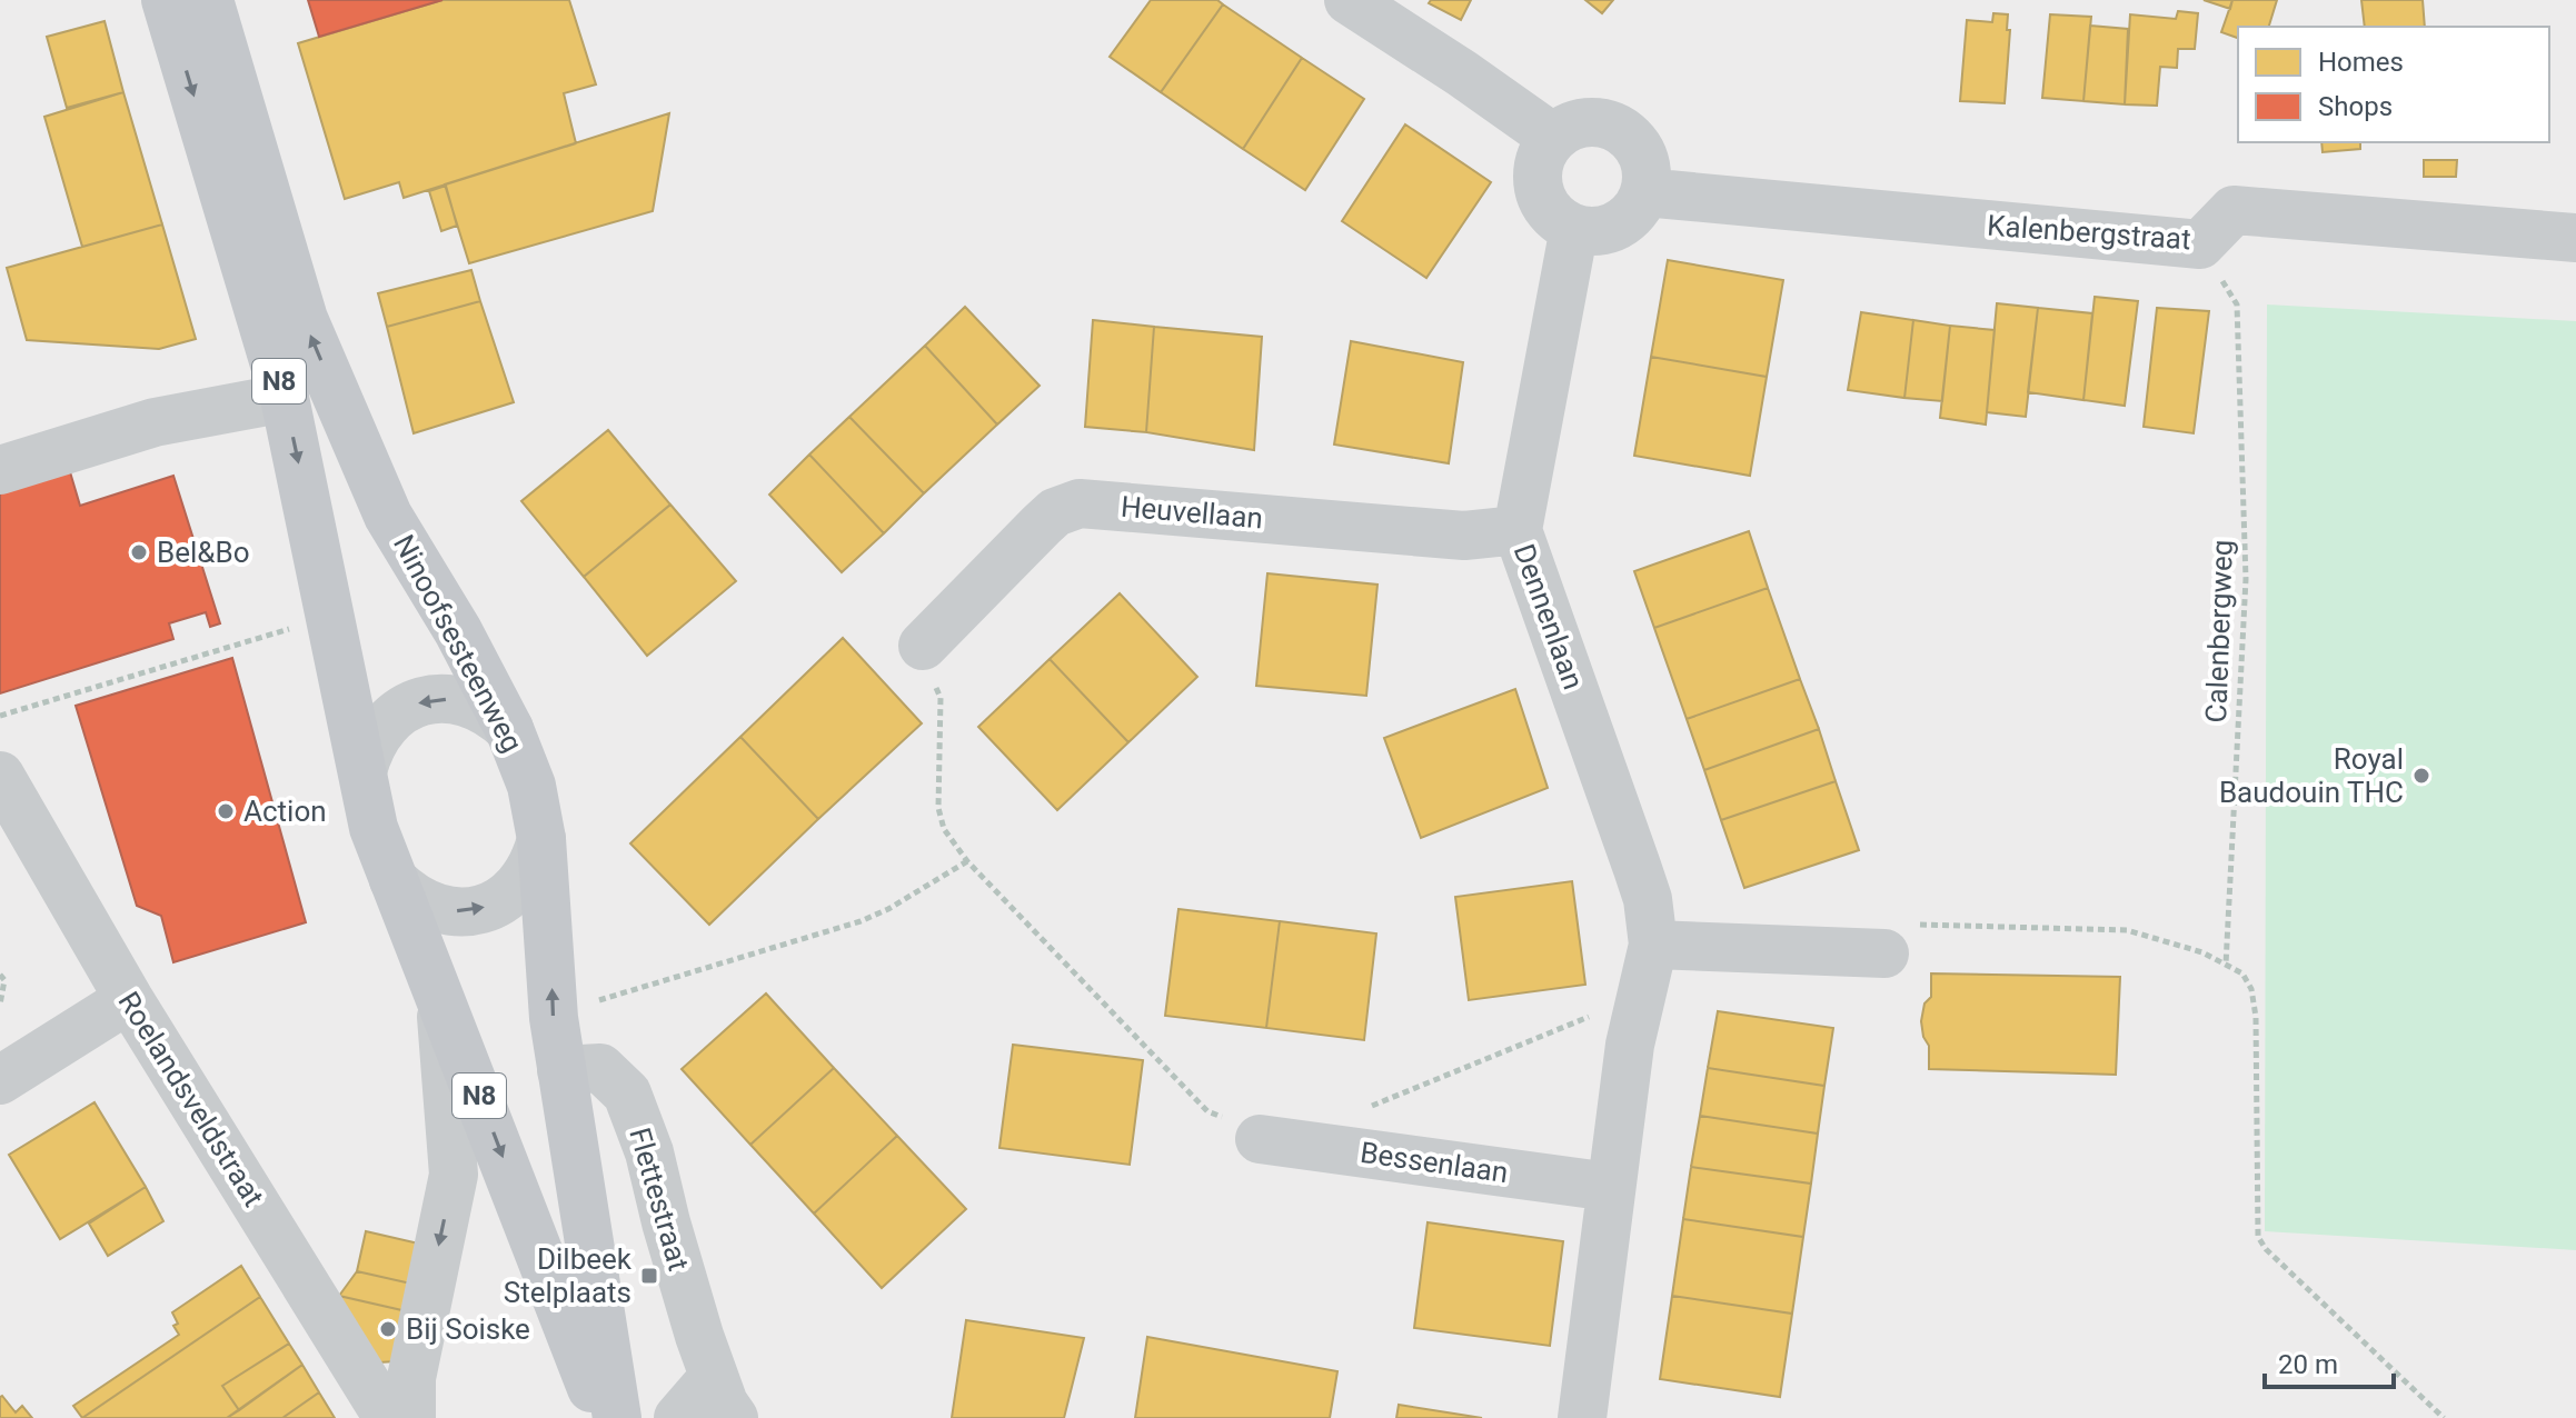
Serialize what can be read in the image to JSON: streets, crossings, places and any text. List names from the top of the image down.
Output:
{
  "streets": {
    "main road": ["N8", "Ninoofsesteenweg"],
    "street": [
      "Kalenbergstraat",
      "Heuvellaan",
      "Dennenlaan",
      "Roelandsveldstraat",
      "Bessenlaan",
      "Flettestraat"
    ],
    "path": ["Calenbergweg"]
  },
  "crossings": [
    ["Kalenbergstraat", "Dennenlaan"],
    ["Kalenbergstraat", "Calenbergweg"],
    ["N8", "Ninoofsesteenweg"],
    ["Heuvellaan", "Dennenlaan"],
    ["Dennenlaan", "Bessenlaan"],
    ["Ninoofsesteenweg", "Flettestraat"]
  ],
  "places": {
    "other": [
      "Bel&Bo",
      "Royal Baudouin THC",
      "Action",
      "Bij Soiske"
    ],
    "transit": ["Dilbeek Stelplaats"]
  },
  "legend": ["Homes", "Shops"],
  "scale_bar": "20 m"
}
